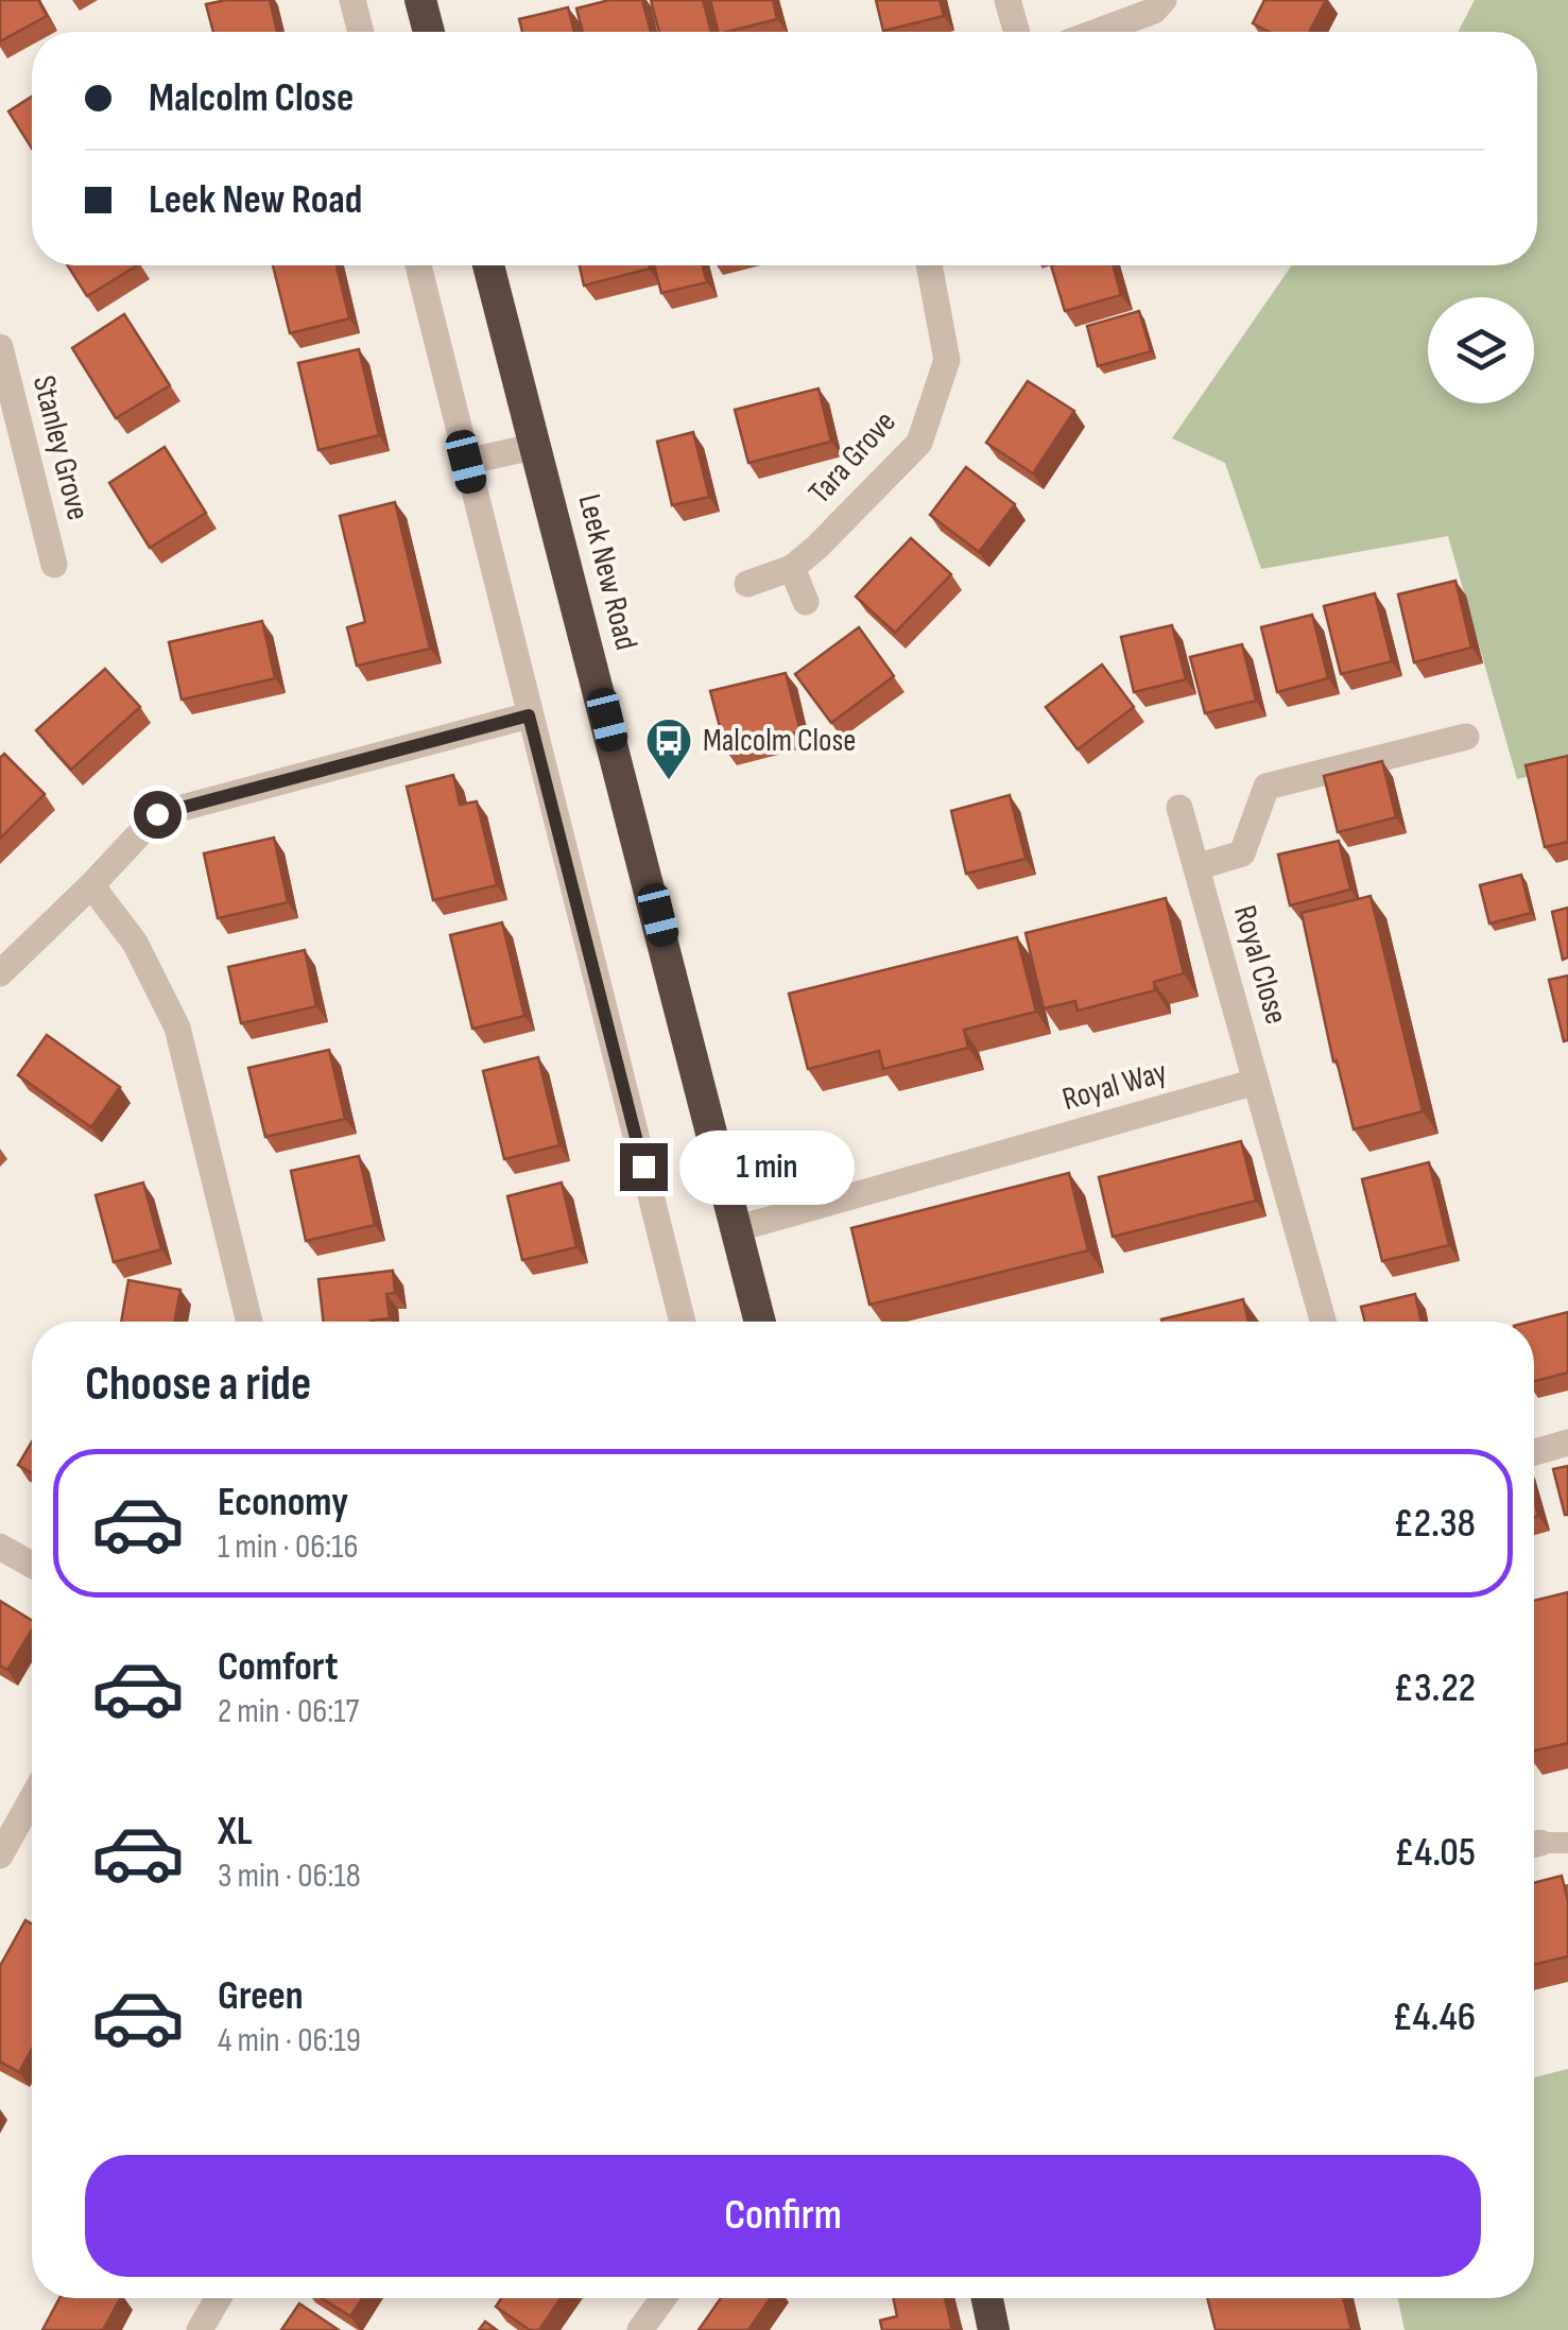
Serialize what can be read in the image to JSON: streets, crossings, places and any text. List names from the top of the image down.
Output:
{
  "streets": {
    "highway": ["Leek New Road"],
    "street": [
      "Stanley Grove",
      "Tara Grove",
      "Royal Close",
      "Royal Way"
    ]
  },
  "crossings": [
    ["Leek New Road", "Royal Way"],
    ["Royal Close", "Royal Way"]
  ],
  "places": {
    "bus stop": ["Malcolm Close"]
  },
  "page": {
    "banner": ["Malcolm Close", "Leek New Road"],
    "bubble": "1 min",
    "heading": "Choose a ride",
    "list": [
      {
        "name": "Economy",
        "note": "1 min · 06:16",
        "value": "£2.38"
      },
      {
        "name": "Comfort",
        "note": "2 min · 06:17",
        "value": "£3.22"
      },
      {
        "name": "XL",
        "note": "3 min · 06:18",
        "value": "£4.05"
      },
      {
        "name": "Green",
        "note": "4 min · 06:19",
        "value": "£4.46"
      }
    ],
    "buttons": "Confirm"
  }
}
